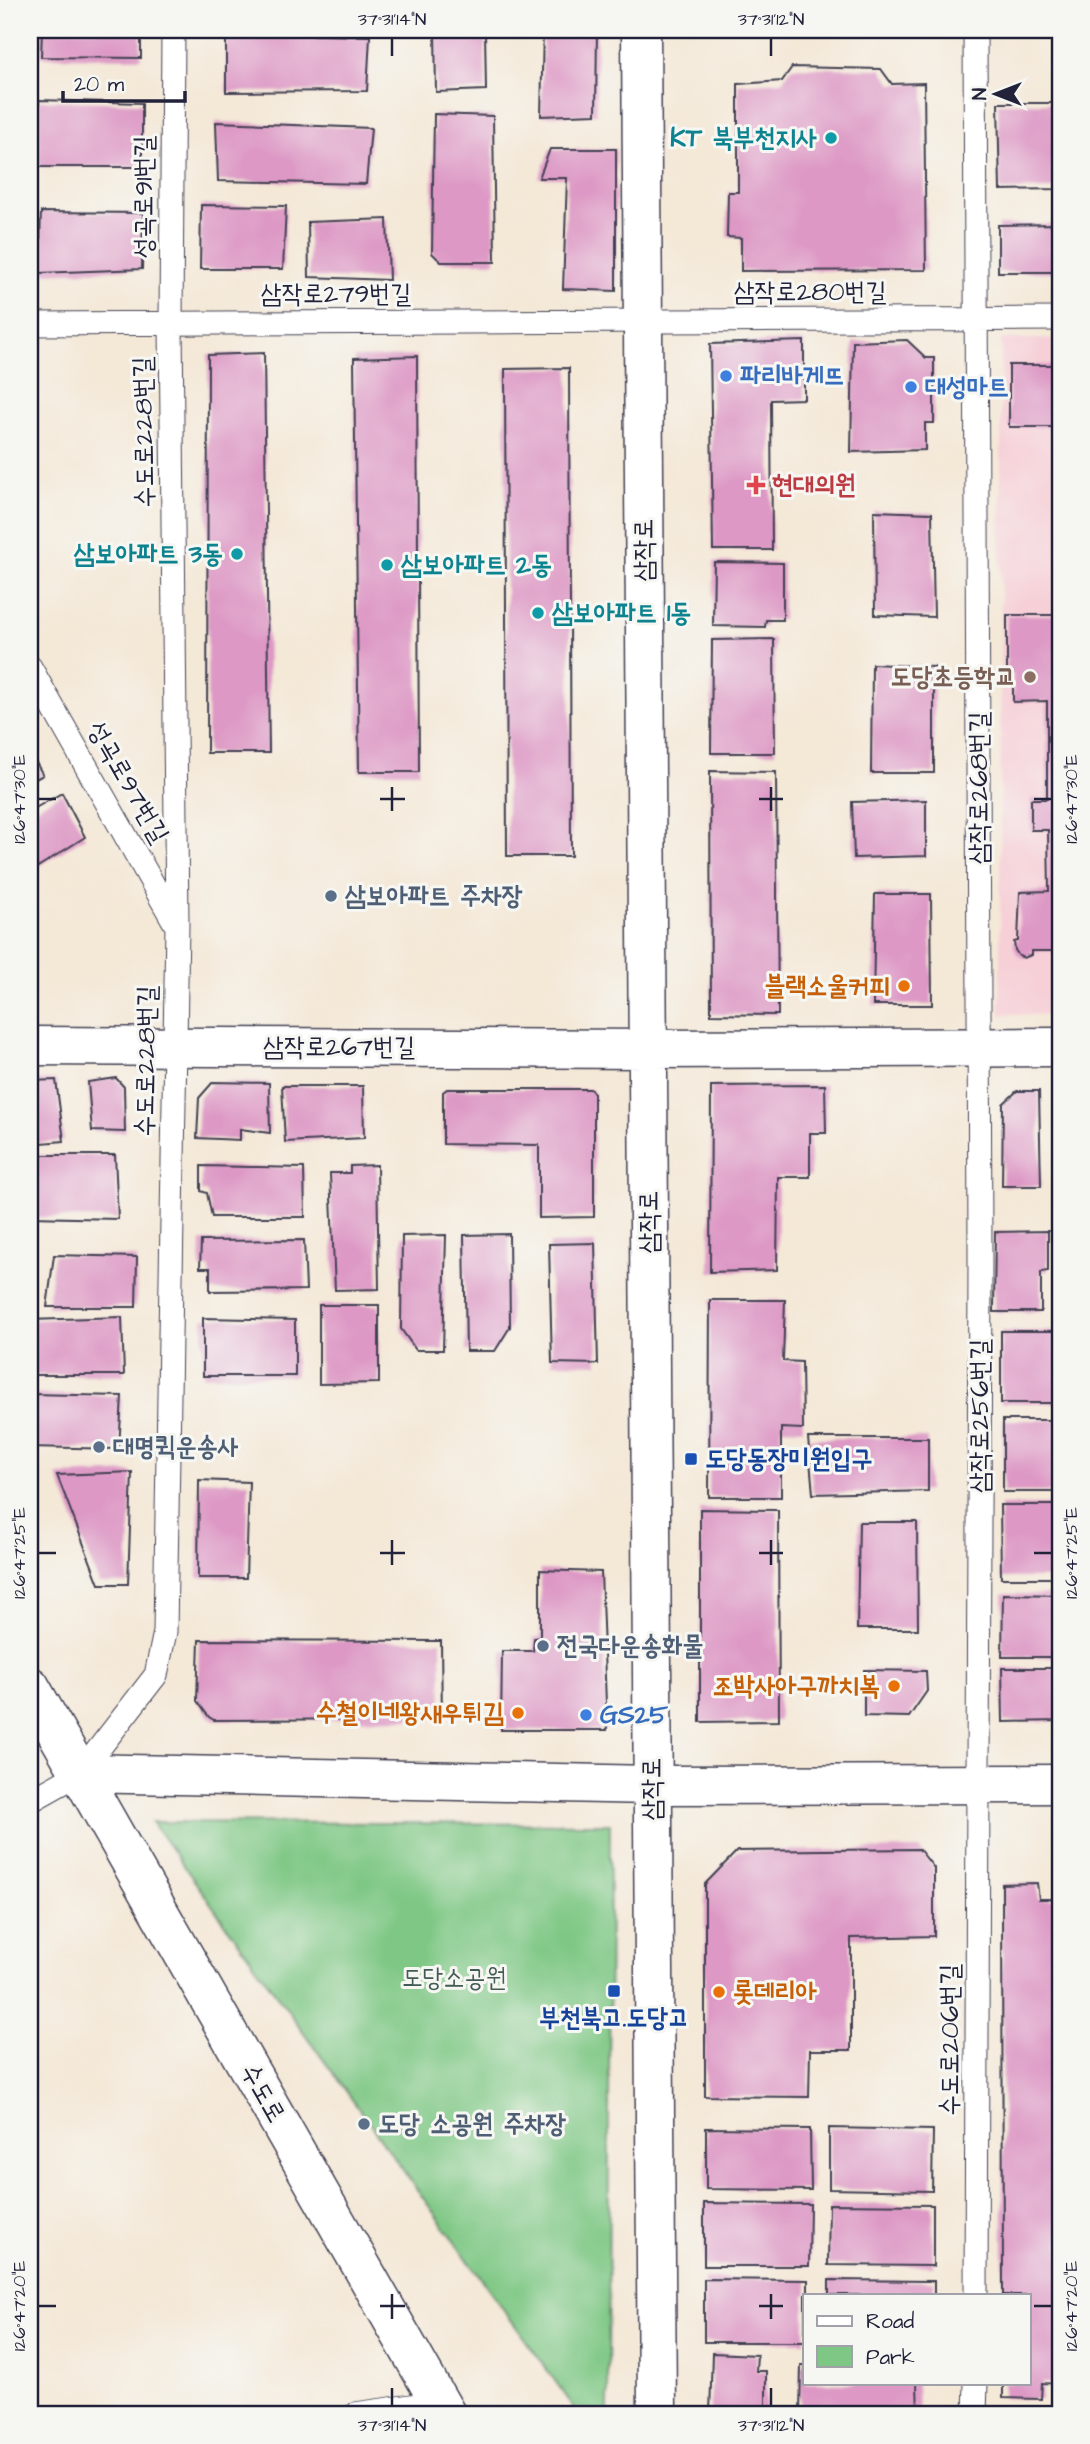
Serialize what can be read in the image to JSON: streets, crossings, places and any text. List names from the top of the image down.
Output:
{
  "streets": {
    "street": ["삼작로", "삼작로267번길", "수도로"],
    "lane": [
      "성곡로91번길",
      "삼작로280번길",
      "삼작로279번길",
      "수도로228번길",
      "성곡로97번길",
      "삼작로268번길",
      "삼작로256번길",
      "수도로206번길"
    ]
  },
  "crossings": [
    ["성곡로91번길", "삼작로279번길"],
    ["성곡로91번길", "수도로228번길"],
    ["삼작로280번길", "삼작로279번길"],
    ["삼작로280번길", "삼작로"],
    ["삼작로280번길", "삼작로268번길"],
    ["삼작로279번길", "수도로228번길"],
    ["삼작로279번길", "삼작로"],
    ["수도로228번길", "성곡로97번길"],
    ["수도로228번길", "삼작로267번길"],
    ["수도로228번길", "수도로"],
    ["삼작로", "삼작로267번길"],
    ["삼작로268번길", "삼작로256번길"],
    ["삼작로256번길", "수도로206번길"]
  ],
  "parks": ["도당소공원"],
  "places": {
    "other": [
      "KT 북부천지사",
      "파리바게뜨",
      "대성마트",
      "삼보아파트 3동",
      "삼보아파트 2동",
      "삼보아파트 1동",
      "도당초등학교",
      "삼보아파트 주차장",
      "블랙소울커피",
      "대명퀵운송사",
      "전국다운송화물",
      "조박사아구까치복",
      "수철이네왕새우튀김",
      "GS25",
      "롯데리아",
      "도당 소공원 주차장"
    ],
    "health": ["현대의원"],
    "transit": ["도당동장미원입구", "부천북고.도당고"]
  },
  "legend": ["Road", "Park"],
  "scale_bar": "20 m",
  "north": "left",
  "coordinates": [
    "37°31'14\"N",
    "37°31'12\"N",
    "126°47'30\"E",
    "126°47'25\"E",
    "126°47'20\"E"
  ]
}
